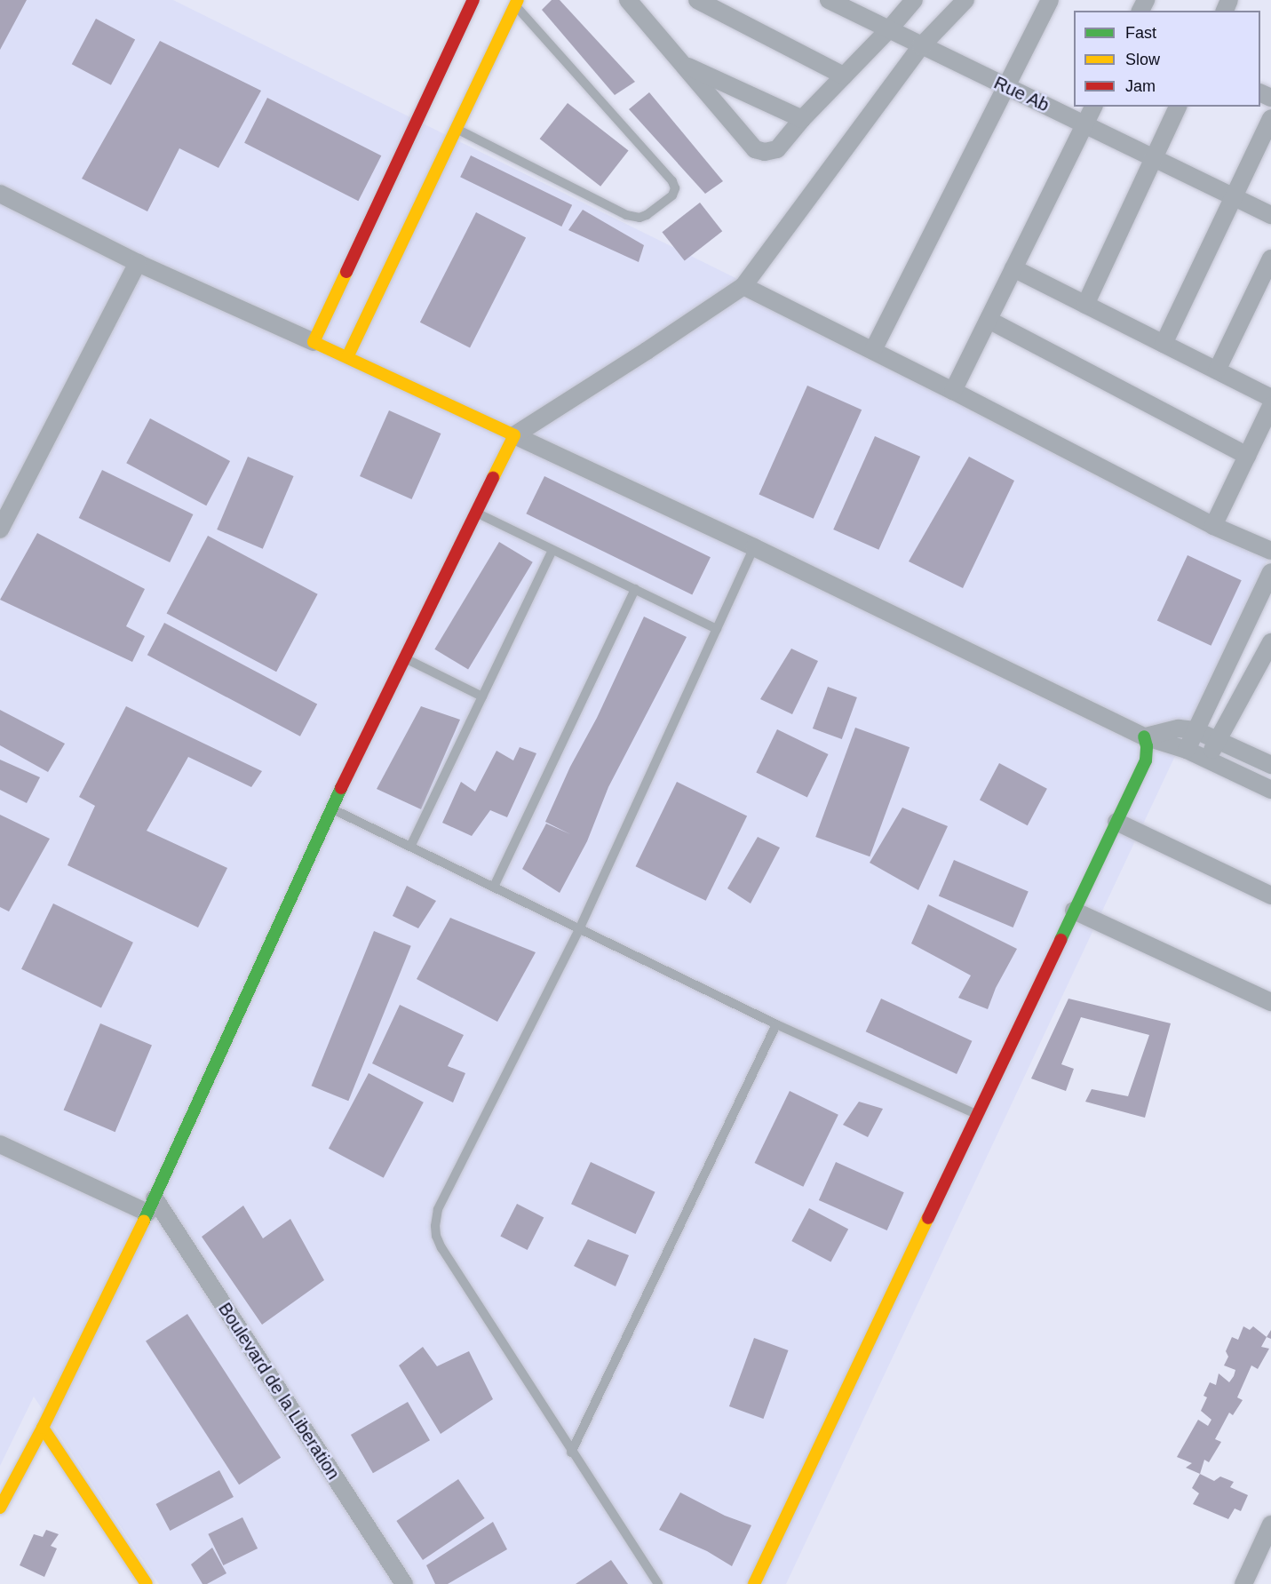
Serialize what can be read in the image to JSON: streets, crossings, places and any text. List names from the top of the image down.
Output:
{
  "streets": {
    "street": ["Rue Ab", "Boulevard de la Liberation"]
  },
  "legend": ["Fast", "Slow", "Jam"]
}
